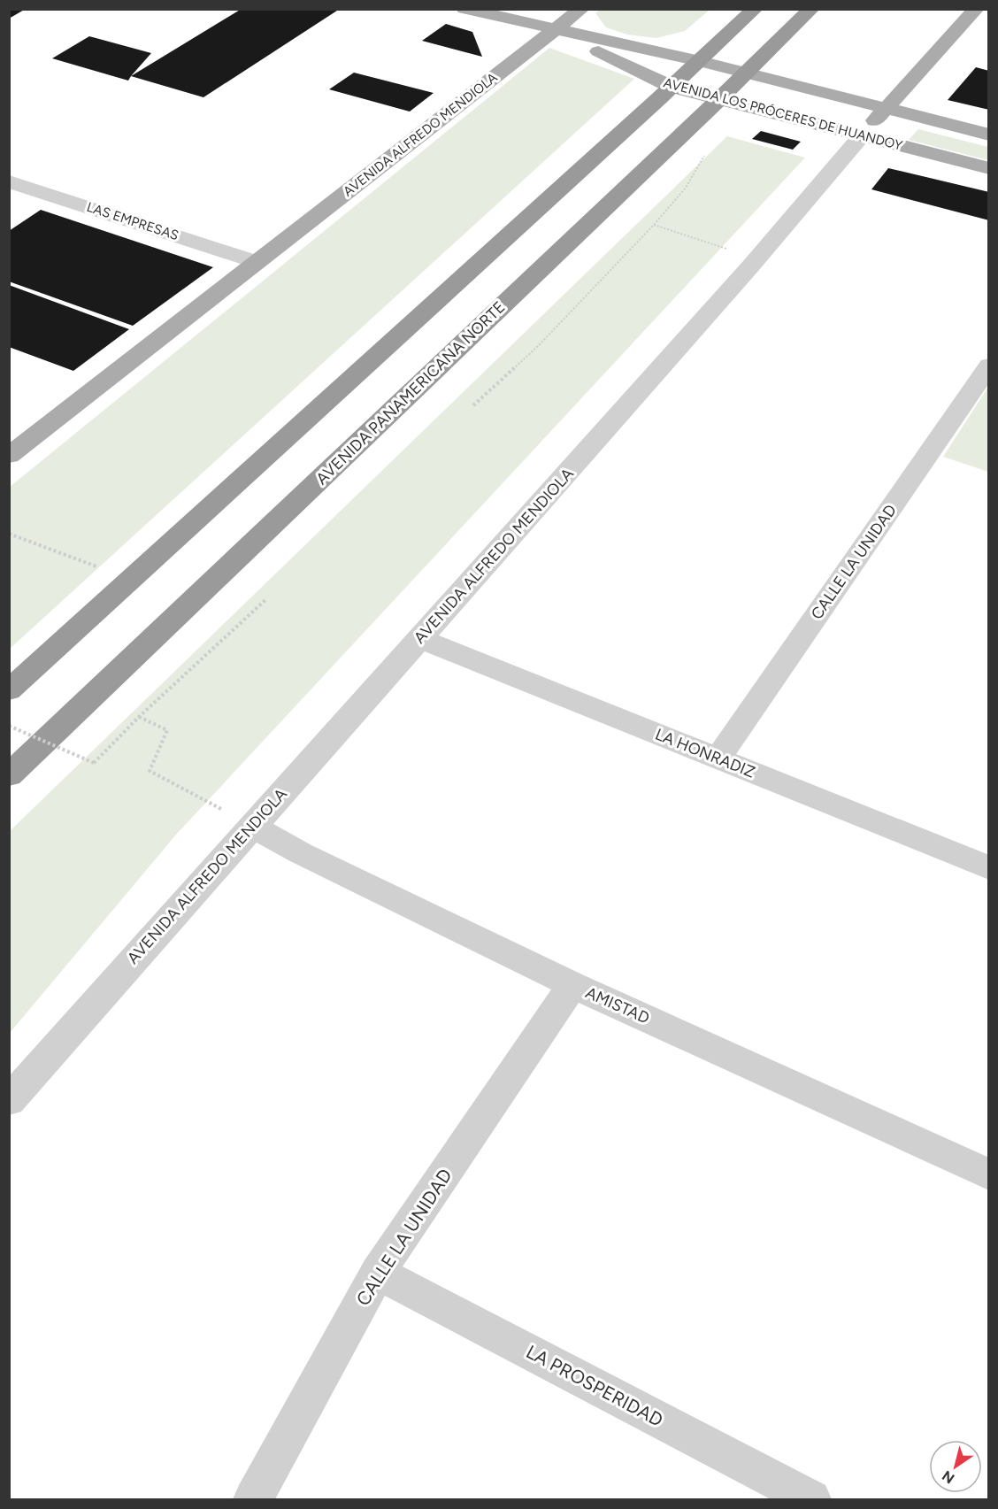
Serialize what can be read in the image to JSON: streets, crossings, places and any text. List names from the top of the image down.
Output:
{
  "streets": {
    "highway": ["AVENIDA PANAMERICANA NORTE"],
    "main road": ["AVENIDA LOS PRÓCERES DE HUANDOY", "AVENIDA ALFREDO MENDIOLA"],
    "street": [
      "LAS EMPRESAS",
      "CALLE LA UNIDAD",
      "LA HONRADIZ",
      "AMISTAD",
      "LA PROSPERIDAD"
    ]
  },
  "crossings": [
    ["AVENIDA LOS PRÓCERES DE HUANDOY", "AVENIDA ALFREDO MENDIOLA"],
    ["AVENIDA LOS PRÓCERES DE HUANDOY", "AVENIDA PANAMERICANA NORTE"],
    ["AVENIDA ALFREDO MENDIOLA", "LAS EMPRESAS"],
    ["AVENIDA ALFREDO MENDIOLA", "LA HONRADIZ"],
    ["AVENIDA ALFREDO MENDIOLA", "AMISTAD"],
    ["CALLE LA UNIDAD", "LA HONRADIZ"],
    ["CALLE LA UNIDAD", "AMISTAD"],
    ["CALLE LA UNIDAD", "LA PROSPERIDAD"]
  ],
  "north": "bottom left"
}
